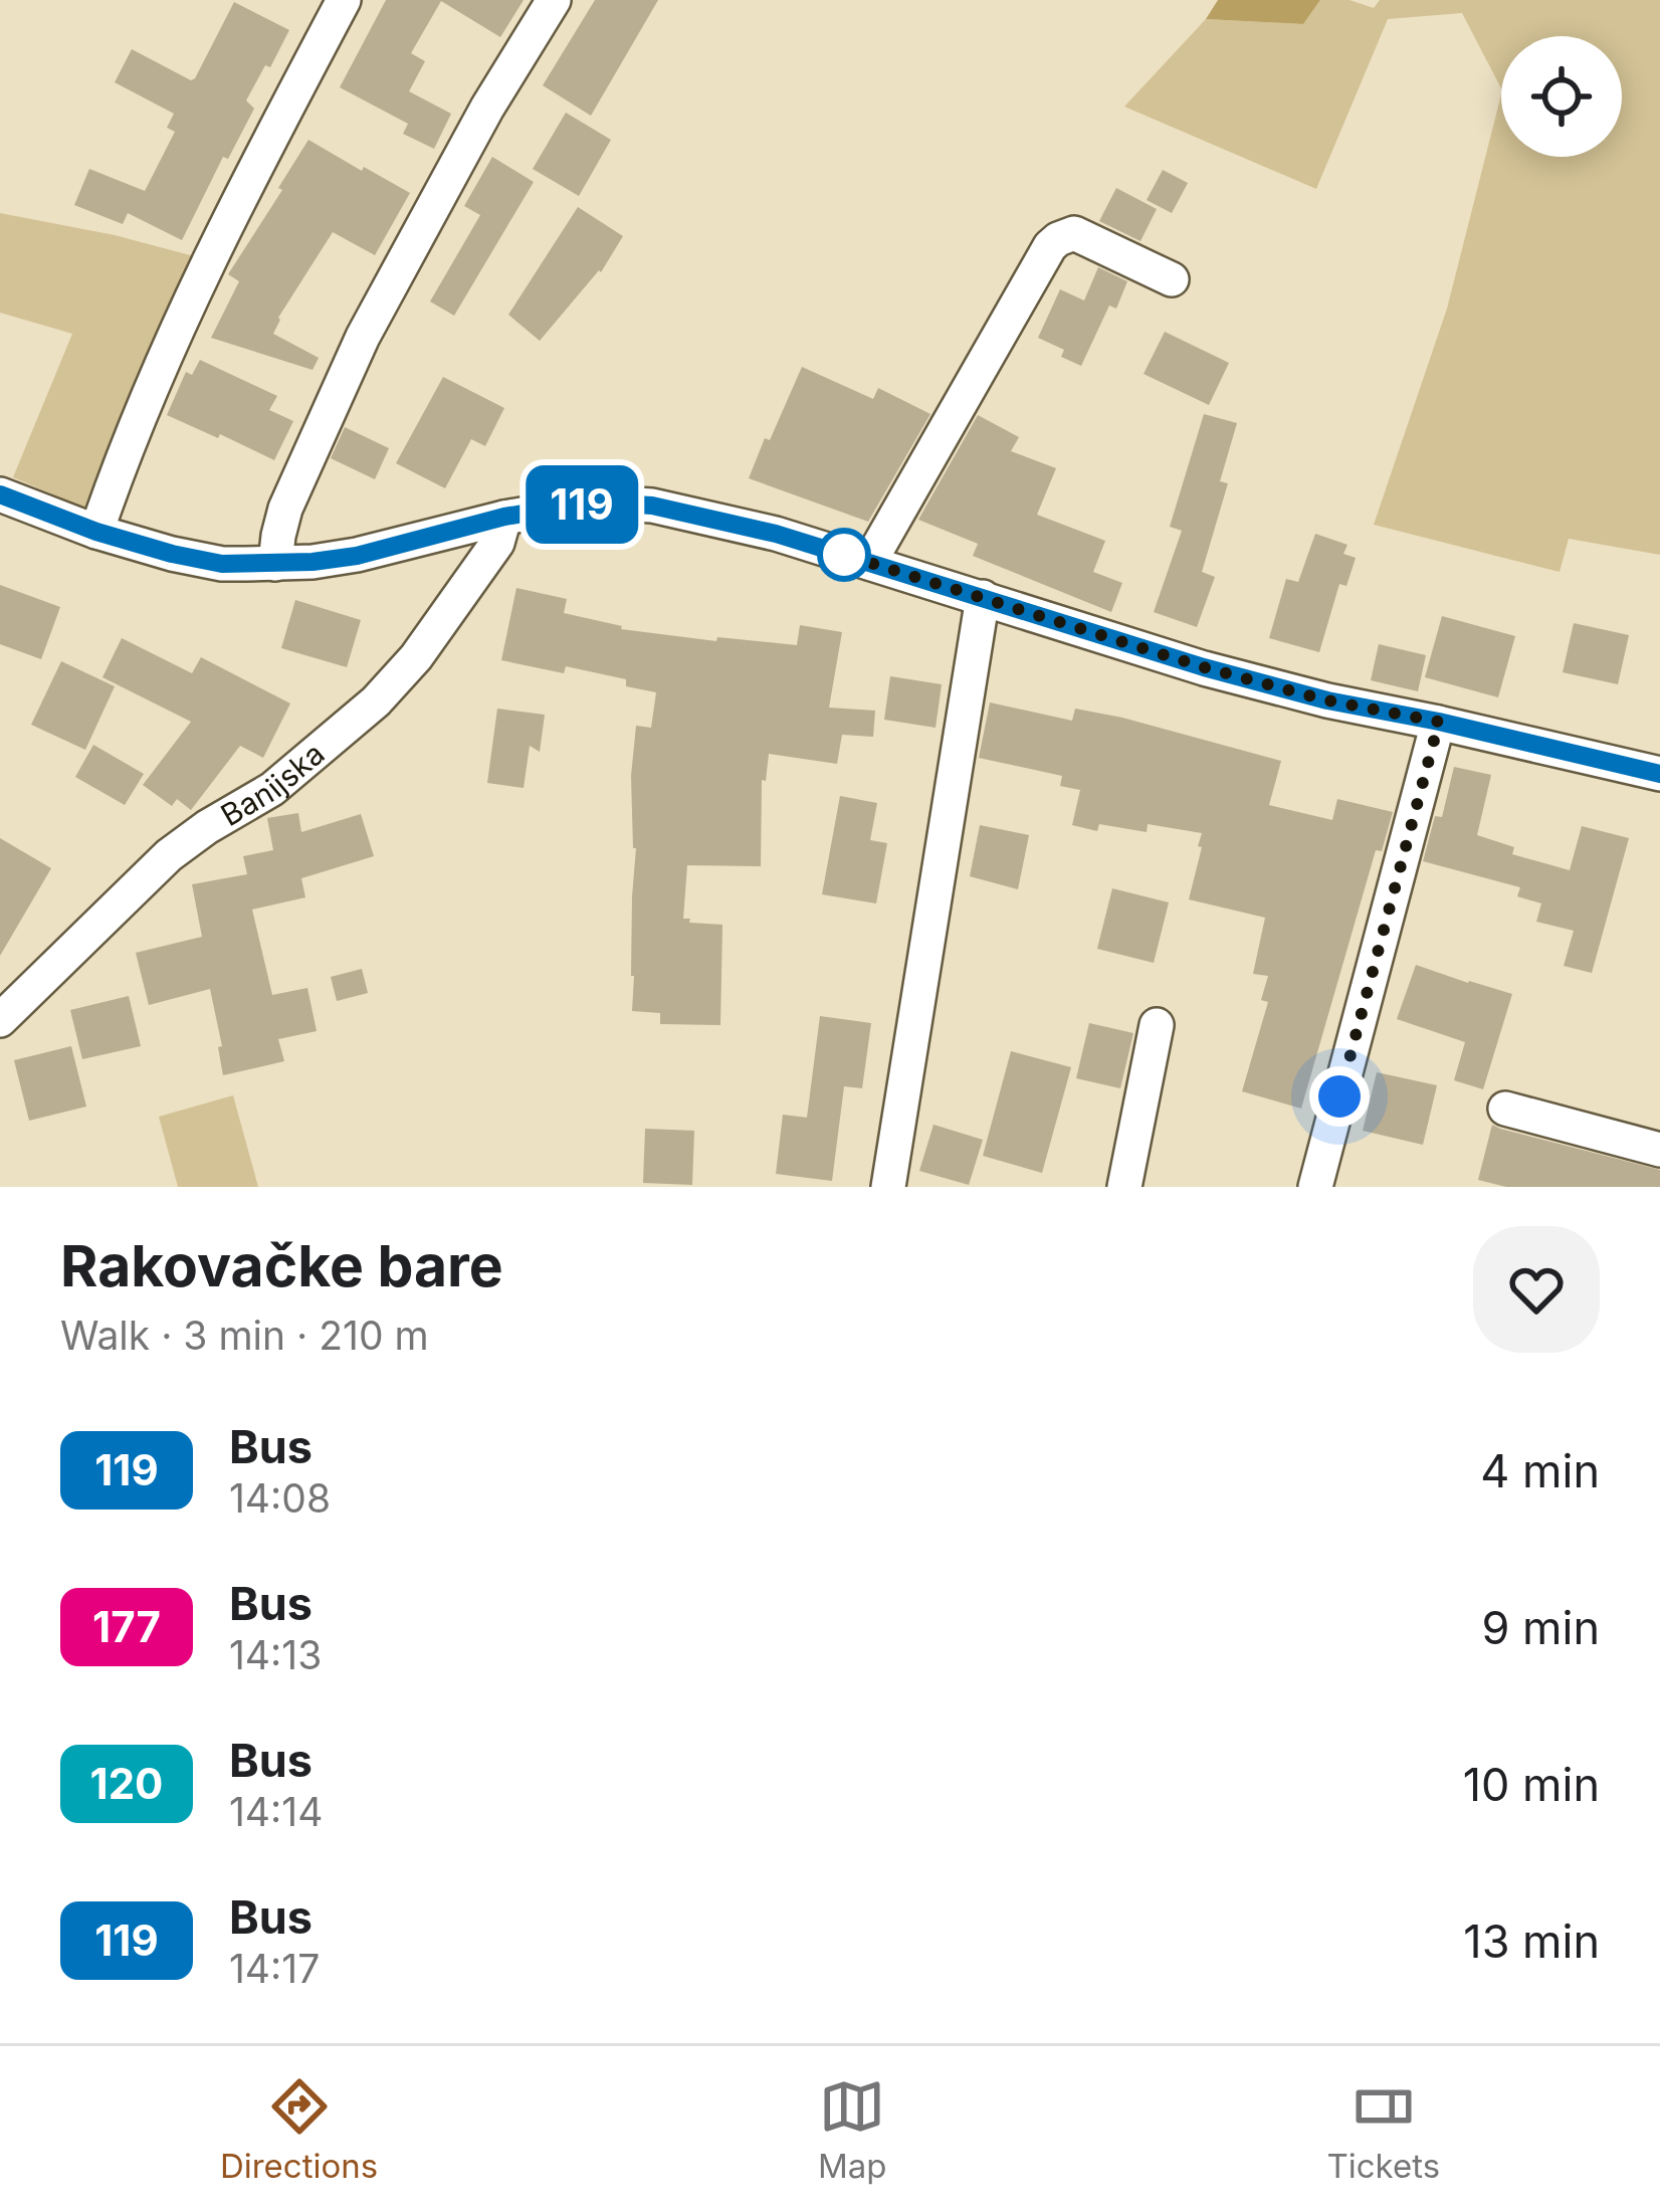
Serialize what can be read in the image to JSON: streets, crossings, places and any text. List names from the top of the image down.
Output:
{
  "streets": {
    "street": ["Banijska"]
  },
  "lines": ["bus line 119"],
  "page": {
    "on_map": "119",
    "heading": ["Rakovačke bare", "Walk · 3 min · 210 m"],
    "list": [
      {
        "mark": "119",
        "name": "Bus",
        "note": "14:08",
        "value": "4 min"
      },
      {
        "mark": "177",
        "name": "Bus",
        "note": "14:13",
        "value": "9 min"
      },
      {
        "mark": "120",
        "name": "Bus",
        "note": "14:14",
        "value": "10 min"
      },
      {
        "mark": "119",
        "name": "Bus",
        "note": "14:17",
        "value": "13 min"
      }
    ],
    "tabs": ["Directions", "Map", "Tickets"]
  }
}
